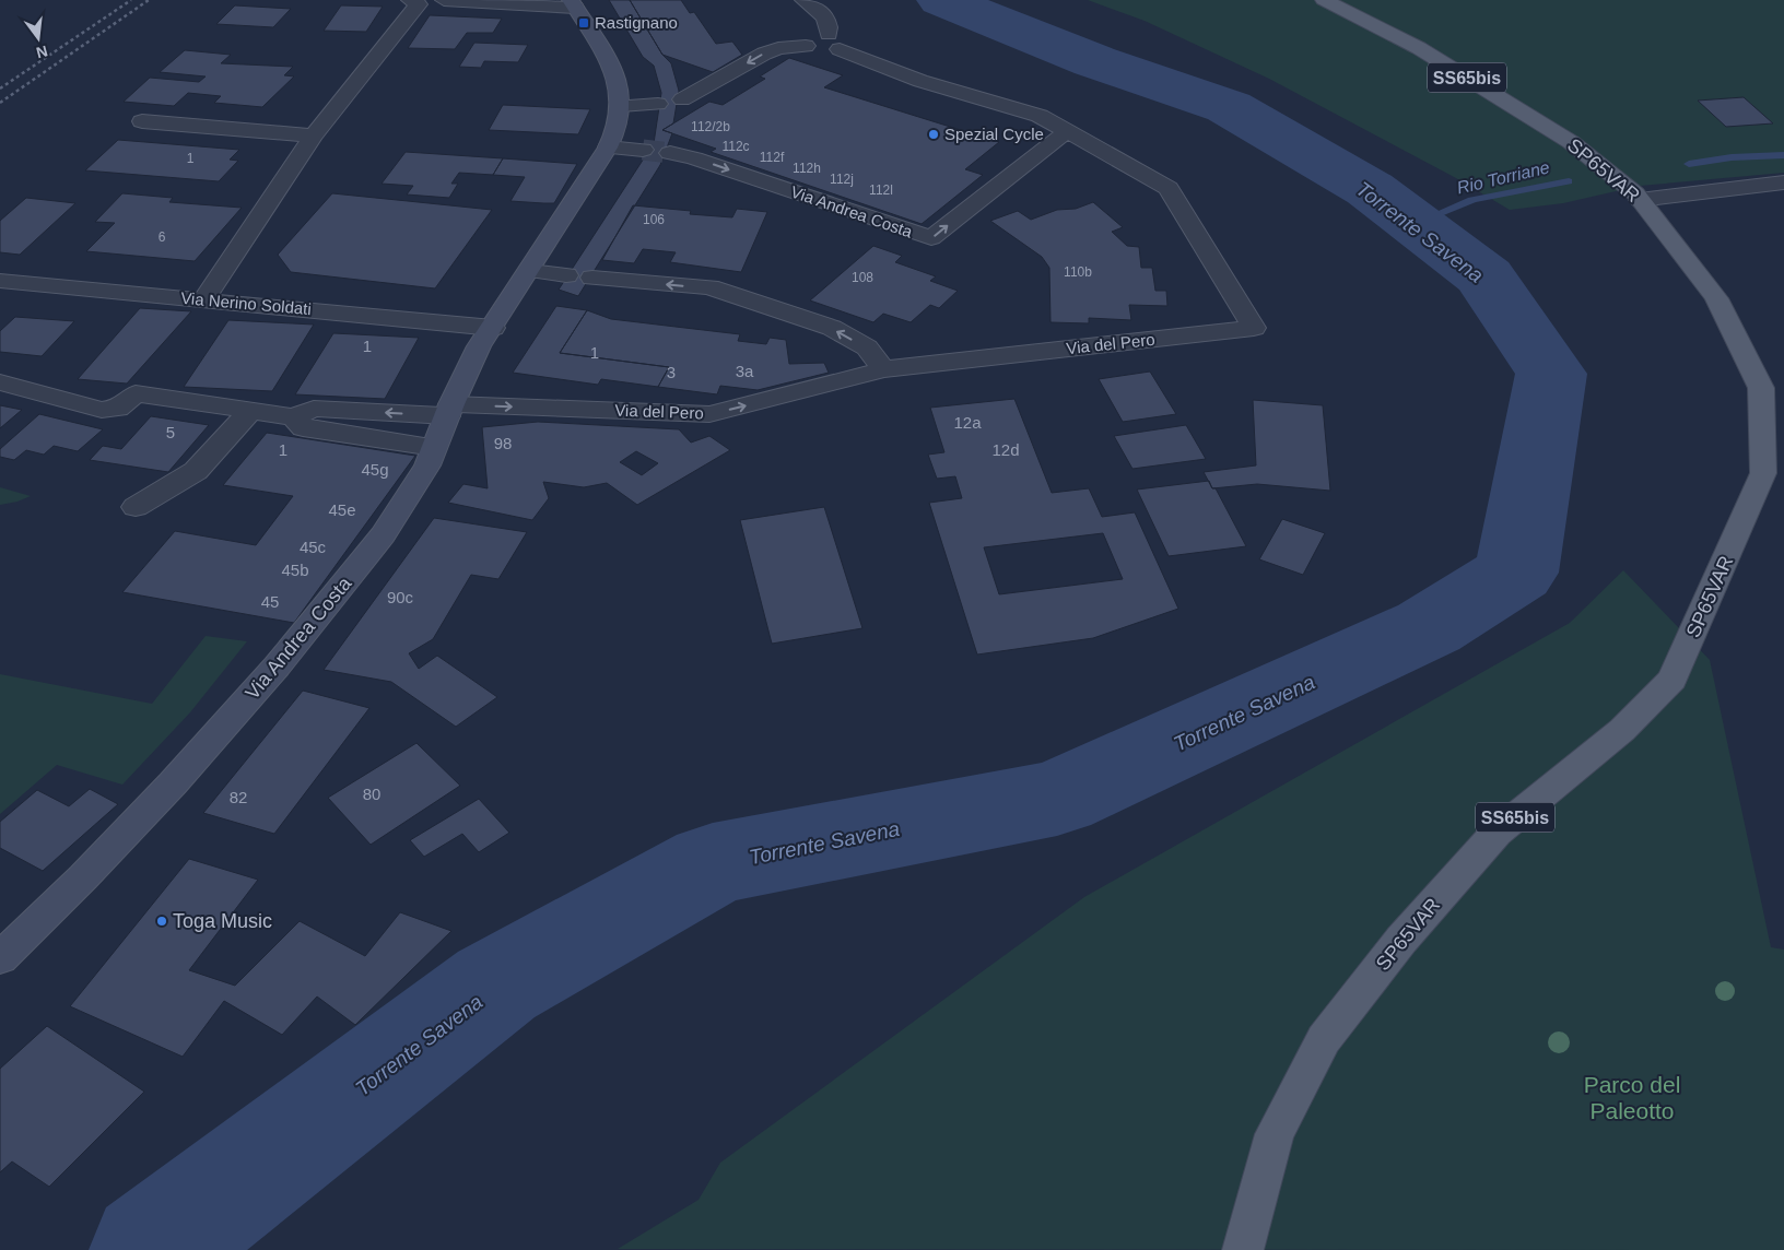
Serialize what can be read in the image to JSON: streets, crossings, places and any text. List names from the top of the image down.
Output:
{
  "streets": {
    "main road": ["SS65bis", "SP65VAR", "Via Andrea Costa"],
    "street": ["Via Nerino Soldati", "Via del Pero"]
  },
  "crossings": [
    ["Via Andrea Costa", "Via Nerino Soldati"],
    ["Via Andrea Costa", "Via del Pero"]
  ],
  "water": ["Rio Torriane", "Torrente Savena"],
  "parks": ["Parco del Paleotto"],
  "places": {
    "transit": ["Rastignano"],
    "other": ["Spezial Cycle", "Toga Music"]
  },
  "house_numbers": [
    "112/2b",
    "112c",
    "112f",
    "1",
    "112h",
    "112j",
    "112l",
    "106",
    "6",
    "110b",
    "108",
    "1",
    "1",
    "3a",
    "3",
    "12a",
    "5",
    "98",
    "1",
    "12d",
    "45g",
    "45e",
    "45c",
    "45b",
    "90c",
    "45",
    "80",
    "82"
  ],
  "north": "bottom"
}
